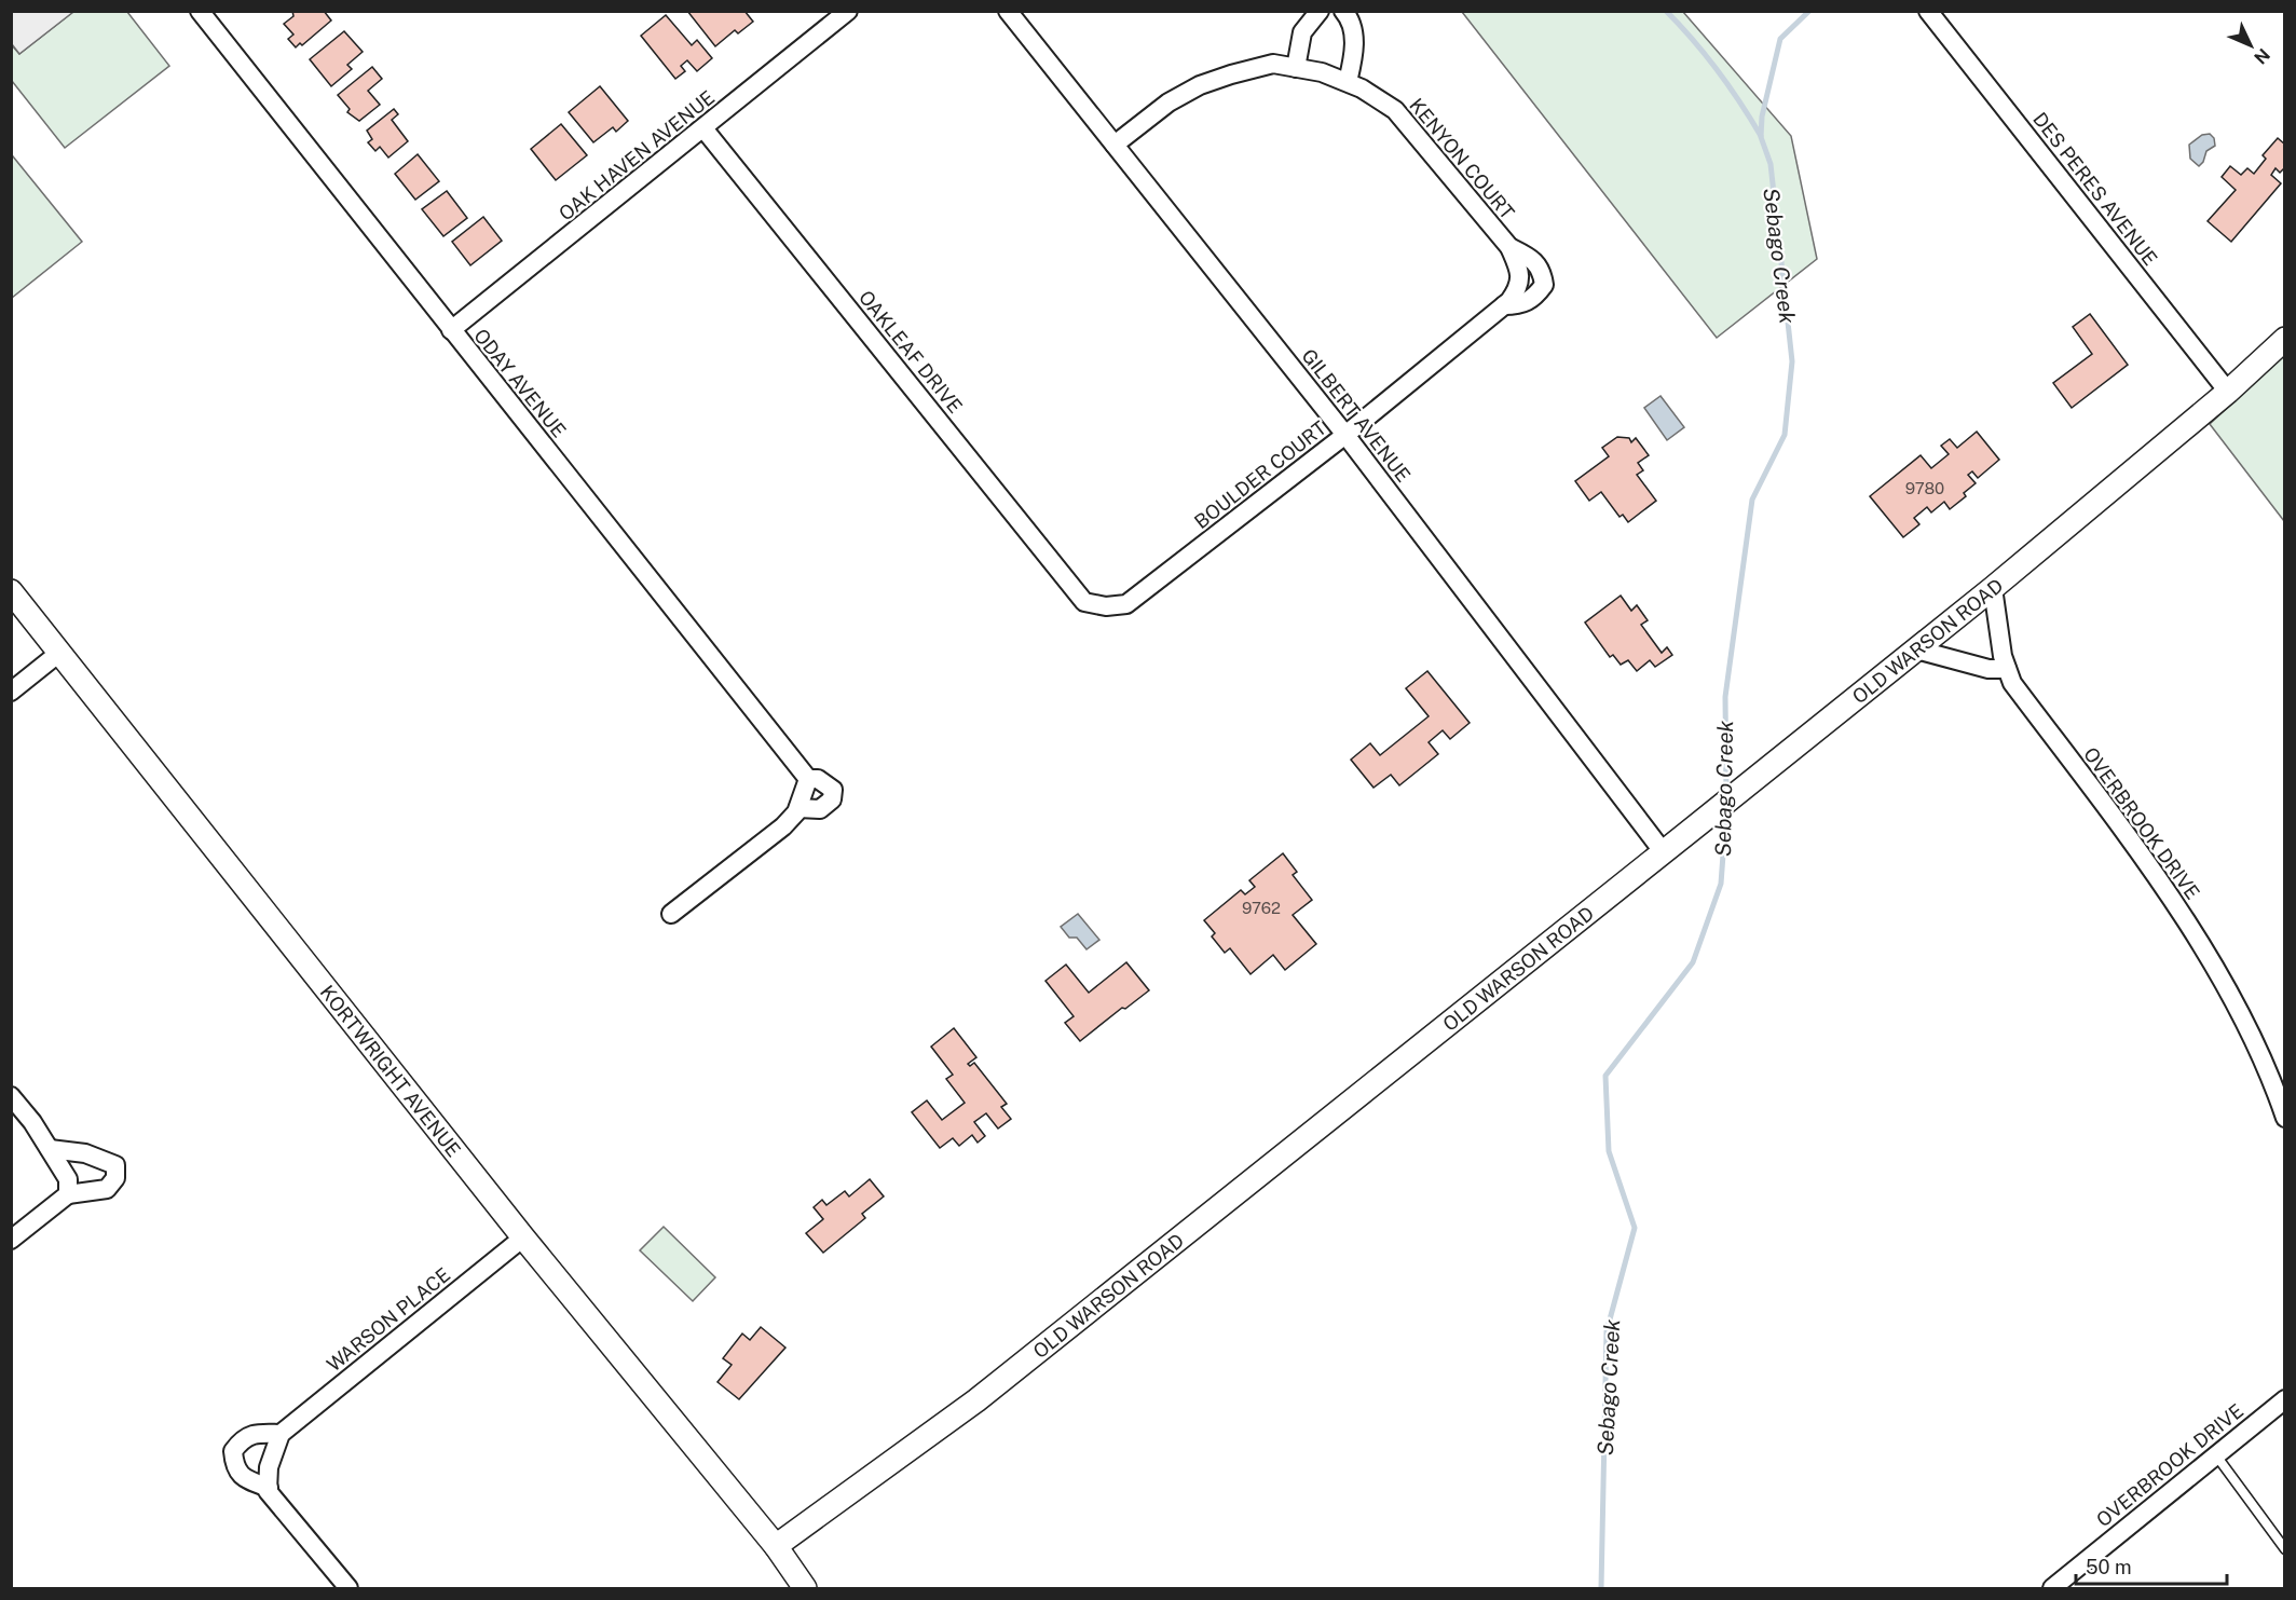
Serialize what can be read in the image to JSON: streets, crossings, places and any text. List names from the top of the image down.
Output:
{
  "streets": {
    "street": [
      "OAK HAVEN AVENUE",
      "KENYON COURT",
      "DES PERES AVENUE",
      "OAKLEAF DRIVE",
      "ODAY AVENUE",
      "GILBERT AVENUE",
      "BOULDER COURT",
      "OLD WARSON ROAD",
      "OVERBROOK DRIVE",
      "KORTWRIGHT AVENUE",
      "WARSON PLACE"
    ]
  },
  "crossings": [
    ["OAK HAVEN AVENUE", "OAKLEAF DRIVE"],
    ["OAK HAVEN AVENUE", "ODAY AVENUE"],
    ["KENYON COURT", "GILBERT AVENUE"],
    ["KENYON COURT", "BOULDER COURT"],
    ["DES PERES AVENUE", "OLD WARSON ROAD"],
    ["OAKLEAF DRIVE", "BOULDER COURT"],
    ["GILBERT AVENUE", "BOULDER COURT"],
    ["GILBERT AVENUE", "OLD WARSON ROAD"],
    ["OLD WARSON ROAD", "OVERBROOK DRIVE"],
    ["OLD WARSON ROAD", "KORTWRIGHT AVENUE"],
    ["KORTWRIGHT AVENUE", "WARSON PLACE"]
  ],
  "water": ["Sebago Creek"],
  "house_numbers": ["9780", "9762"],
  "scale_bar": "50 m",
  "north": "bottom right"
}
